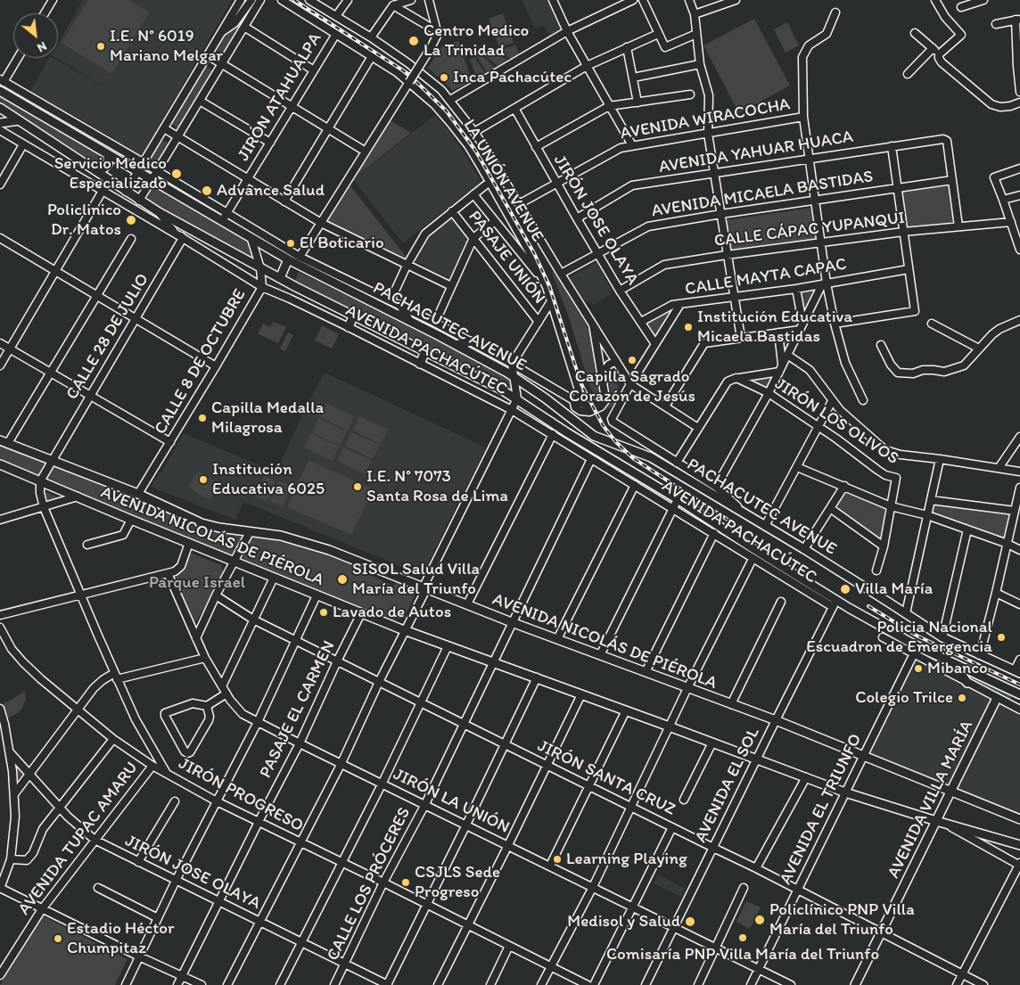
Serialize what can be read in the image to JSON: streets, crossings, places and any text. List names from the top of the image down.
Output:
{
  "streets": {
    "main road": [
      "PACHACUTEC AVENUE",
      "AVENIDA PACHACÚTEC",
      "AVENIDA NICOLÁS DE PIÉROLA",
      "AVENIDA VILLA MARÍA"
    ],
    "street": [
      "JIRÓN ATAHUALPA",
      "AVENIDA WIRACOCHA",
      "AVENIDA YAHUAR HUACA",
      "LA UNIÓN AVENUE",
      "AVENIDA MICAELA BASTIDAS",
      "JIRÓN JOSE OLAYA",
      "CALLE CÁPAC YUPANQUI",
      "PASAJE UNIÓN",
      "CALLE MAYTA CAPAC",
      "CALLE 28 DE JULIO",
      "CALLE 8 DE OCTUBRE",
      "JIRÓN LOS OLIVOS",
      "PASAJE EL CARMEN",
      "JIRÓN SANTA CRUZ",
      "AVENIDA EL SOL",
      "JIRÓN PROGRESO",
      "JIRÓN LA UNIÓN",
      "AVENIDA EL TRIUNFO",
      "AVENIDA TUPAC AMARU",
      "CALLE LOS PRÓCERES"
    ]
  },
  "crossings": [
    ["JIRÓN ATAHUALPA", "LA UNIÓN AVENUE"],
    ["JIRÓN ATAHUALPA", "PACHACUTEC AVENUE"],
    ["JIRÓN ATAHUALPA", "AVENIDA PACHACÚTEC"],
    ["AVENIDA WIRACOCHA", "LA UNIÓN AVENUE"],
    ["AVENIDA WIRACOCHA", "JIRÓN JOSE OLAYA"],
    ["AVENIDA YAHUAR HUACA", "AVENIDA MICAELA BASTIDAS"],
    ["AVENIDA YAHUAR HUACA", "JIRÓN JOSE OLAYA"],
    ["LA UNIÓN AVENUE", "AVENIDA MICAELA BASTIDAS"],
    ["LA UNIÓN AVENUE", "AVENIDA PACHACÚTEC"],
    ["AVENIDA MICAELA BASTIDAS", "JIRÓN JOSE OLAYA"],
    ["JIRÓN JOSE OLAYA", "CALLE CÁPAC YUPANQUI"],
    ["JIRÓN JOSE OLAYA", "CALLE MAYTA CAPAC"],
    ["JIRÓN JOSE OLAYA", "PASAJE EL CARMEN"],
    ["JIRÓN JOSE OLAYA", "AVENIDA TUPAC AMARU"],
    ["JIRÓN JOSE OLAYA", "CALLE LOS PRÓCERES"],
    ["CALLE MAYTA CAPAC", "AVENIDA PACHACÚTEC"],
    ["PACHACUTEC AVENUE", "AVENIDA PACHACÚTEC"],
    ["PACHACUTEC AVENUE", "CALLE 8 DE OCTUBRE"],
    ["PACHACUTEC AVENUE", "AVENIDA EL SOL"],
    ["CALLE 28 DE JULIO", "AVENIDA PACHACÚTEC"],
    ["CALLE 28 DE JULIO", "AVENIDA NICOLÁS DE PIÉROLA"],
    ["CALLE 28 DE JULIO", "JIRÓN PROGRESO"],
    ["AVENIDA PACHACÚTEC", "CALLE 8 DE OCTUBRE"],
    ["AVENIDA PACHACÚTEC", "AVENIDA EL SOL"],
    ["AVENIDA PACHACÚTEC", "AVENIDA EL TRIUNFO"],
    ["AVENIDA PACHACÚTEC", "CALLE LOS PRÓCERES"],
    ["CALLE 8 DE OCTUBRE", "AVENIDA NICOLÁS DE PIÉROLA"],
    ["AVENIDA NICOLÁS DE PIÉROLA", "PASAJE EL CARMEN"],
    ["AVENIDA NICOLÁS DE PIÉROLA", "AVENIDA EL SOL"],
    ["AVENIDA NICOLÁS DE PIÉROLA", "JIRÓN PROGRESO"],
    ["AVENIDA NICOLÁS DE PIÉROLA", "AVENIDA VILLA MARÍA"],
    ["AVENIDA NICOLÁS DE PIÉROLA", "AVENIDA EL TRIUNFO"],
    ["AVENIDA NICOLÁS DE PIÉROLA", "CALLE LOS PRÓCERES"],
    ["PASAJE EL CARMEN", "JIRÓN SANTA CRUZ"],
    ["PASAJE EL CARMEN", "JIRÓN PROGRESO"],
    ["PASAJE EL CARMEN", "JIRÓN LA UNIÓN"],
    ["JIRÓN SANTA CRUZ", "AVENIDA EL SOL"],
    ["JIRÓN SANTA CRUZ", "AVENIDA VILLA MARÍA"],
    ["JIRÓN SANTA CRUZ", "AVENIDA EL TRIUNFO"],
    ["JIRÓN SANTA CRUZ", "CALLE LOS PRÓCERES"],
    ["AVENIDA EL SOL", "JIRÓN LA UNIÓN"],
    ["JIRÓN PROGRESO", "CALLE LOS PRÓCERES"],
    ["JIRÓN LA UNIÓN", "AVENIDA EL TRIUNFO"],
    ["JIRÓN LA UNIÓN", "CALLE LOS PRÓCERES"]
  ],
  "parks": ["Parque Israel"],
  "places": [
    "Centro Medico La Trinidad",
    "I.E. N° 6019 Mariano Melgar",
    "Inca Pachacútec",
    "Servicio Médico Especializado",
    "Advance Salud",
    "Policlinico Dr. Matos",
    "El Boticario",
    "Institución Educativa Micaela Bastidas",
    "Capilla Sagrado Corazón de Jesús",
    "Capilla Medalla Milagrosa",
    "Institución Educativa 6025",
    "I.E. N° 7073 Santa Rosa de Lima",
    "SISOL Salud Villa María del Triunfo",
    "Villa María",
    "Lavado de Autos",
    "Policia Nacional Escuadron de Emergencia",
    "Mibanco",
    "Colegio Trilce",
    "Learning Playing",
    "CSJLS Sede Progreso",
    "Policlínico PNP Villa María del Triunfo",
    "Medisol y Salud",
    "Comisaría PNP Villa María del Triunfo",
    "Estadio Héctor Chumpitaz"
  ],
  "north": "bottom right"
}
